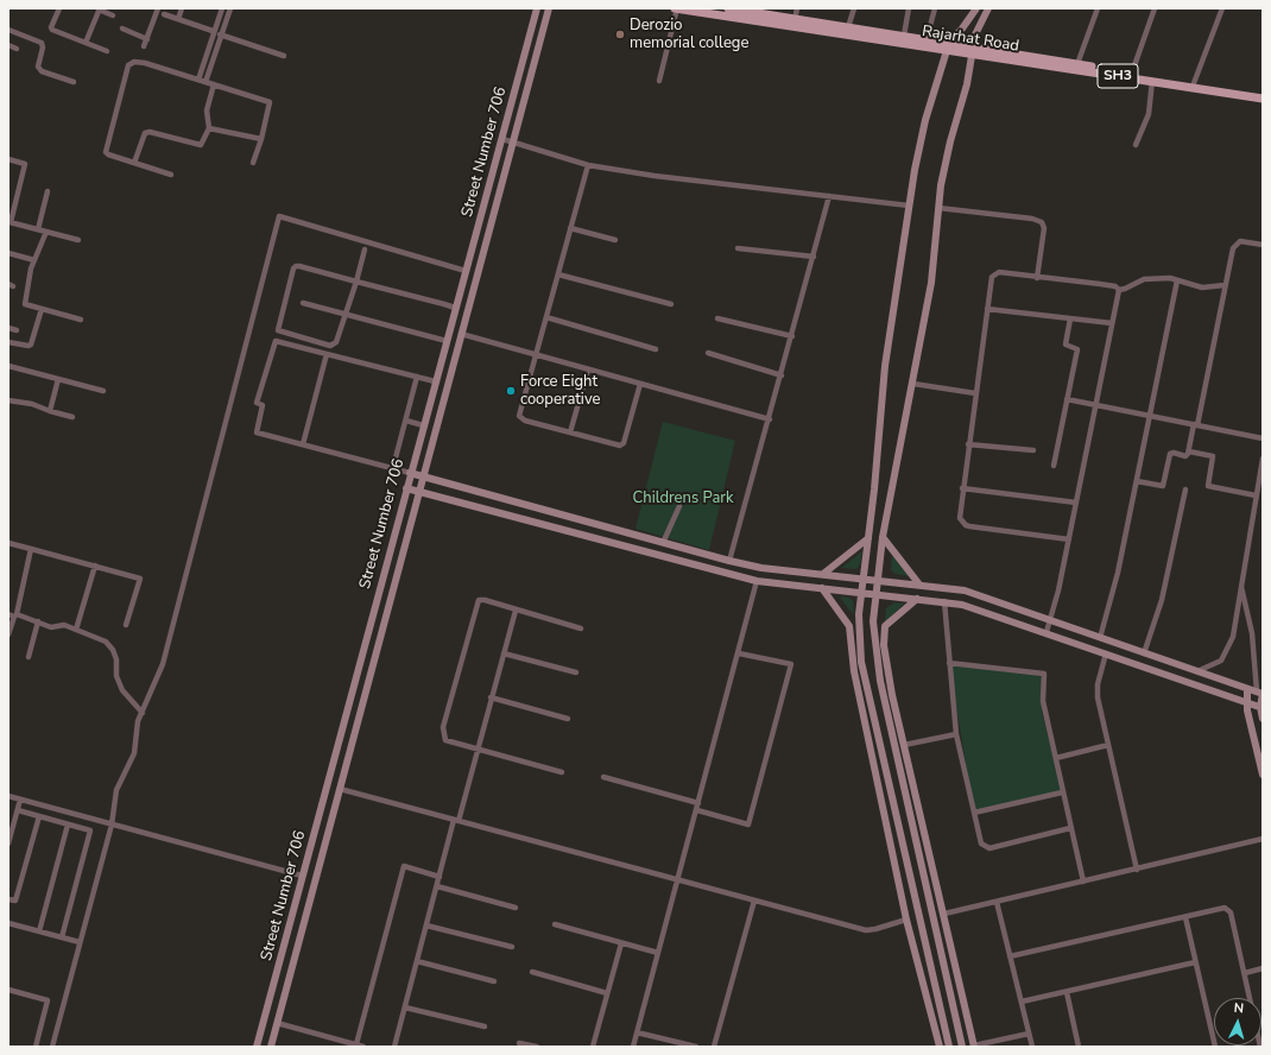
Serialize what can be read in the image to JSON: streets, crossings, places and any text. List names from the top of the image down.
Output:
{
  "streets": {
    "main road": ["Rajarhat Road", "SH3"],
    "street": ["Street Number 706"]
  },
  "parks": ["Childrens Park"],
  "places": ["Derozio memorial college", "Force Eight cooperative"],
  "north": "top"
}
